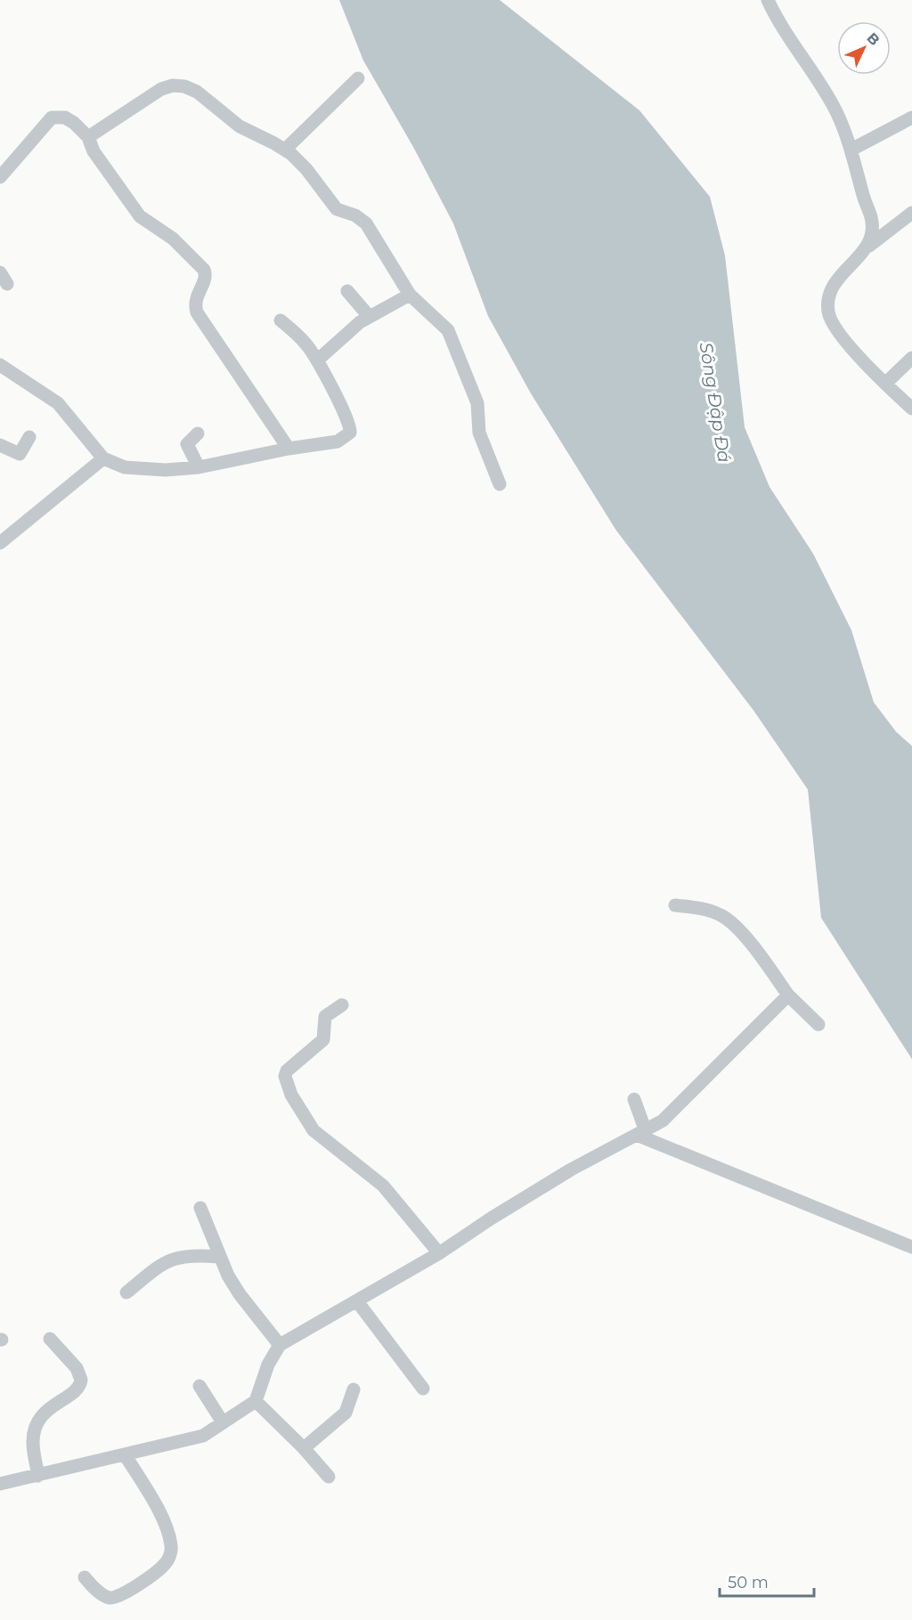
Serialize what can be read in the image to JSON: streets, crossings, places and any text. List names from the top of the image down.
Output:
{
  "water": ["Sông Đập Đá"],
  "scale_bar": "50 m",
  "north": "top right"
}
